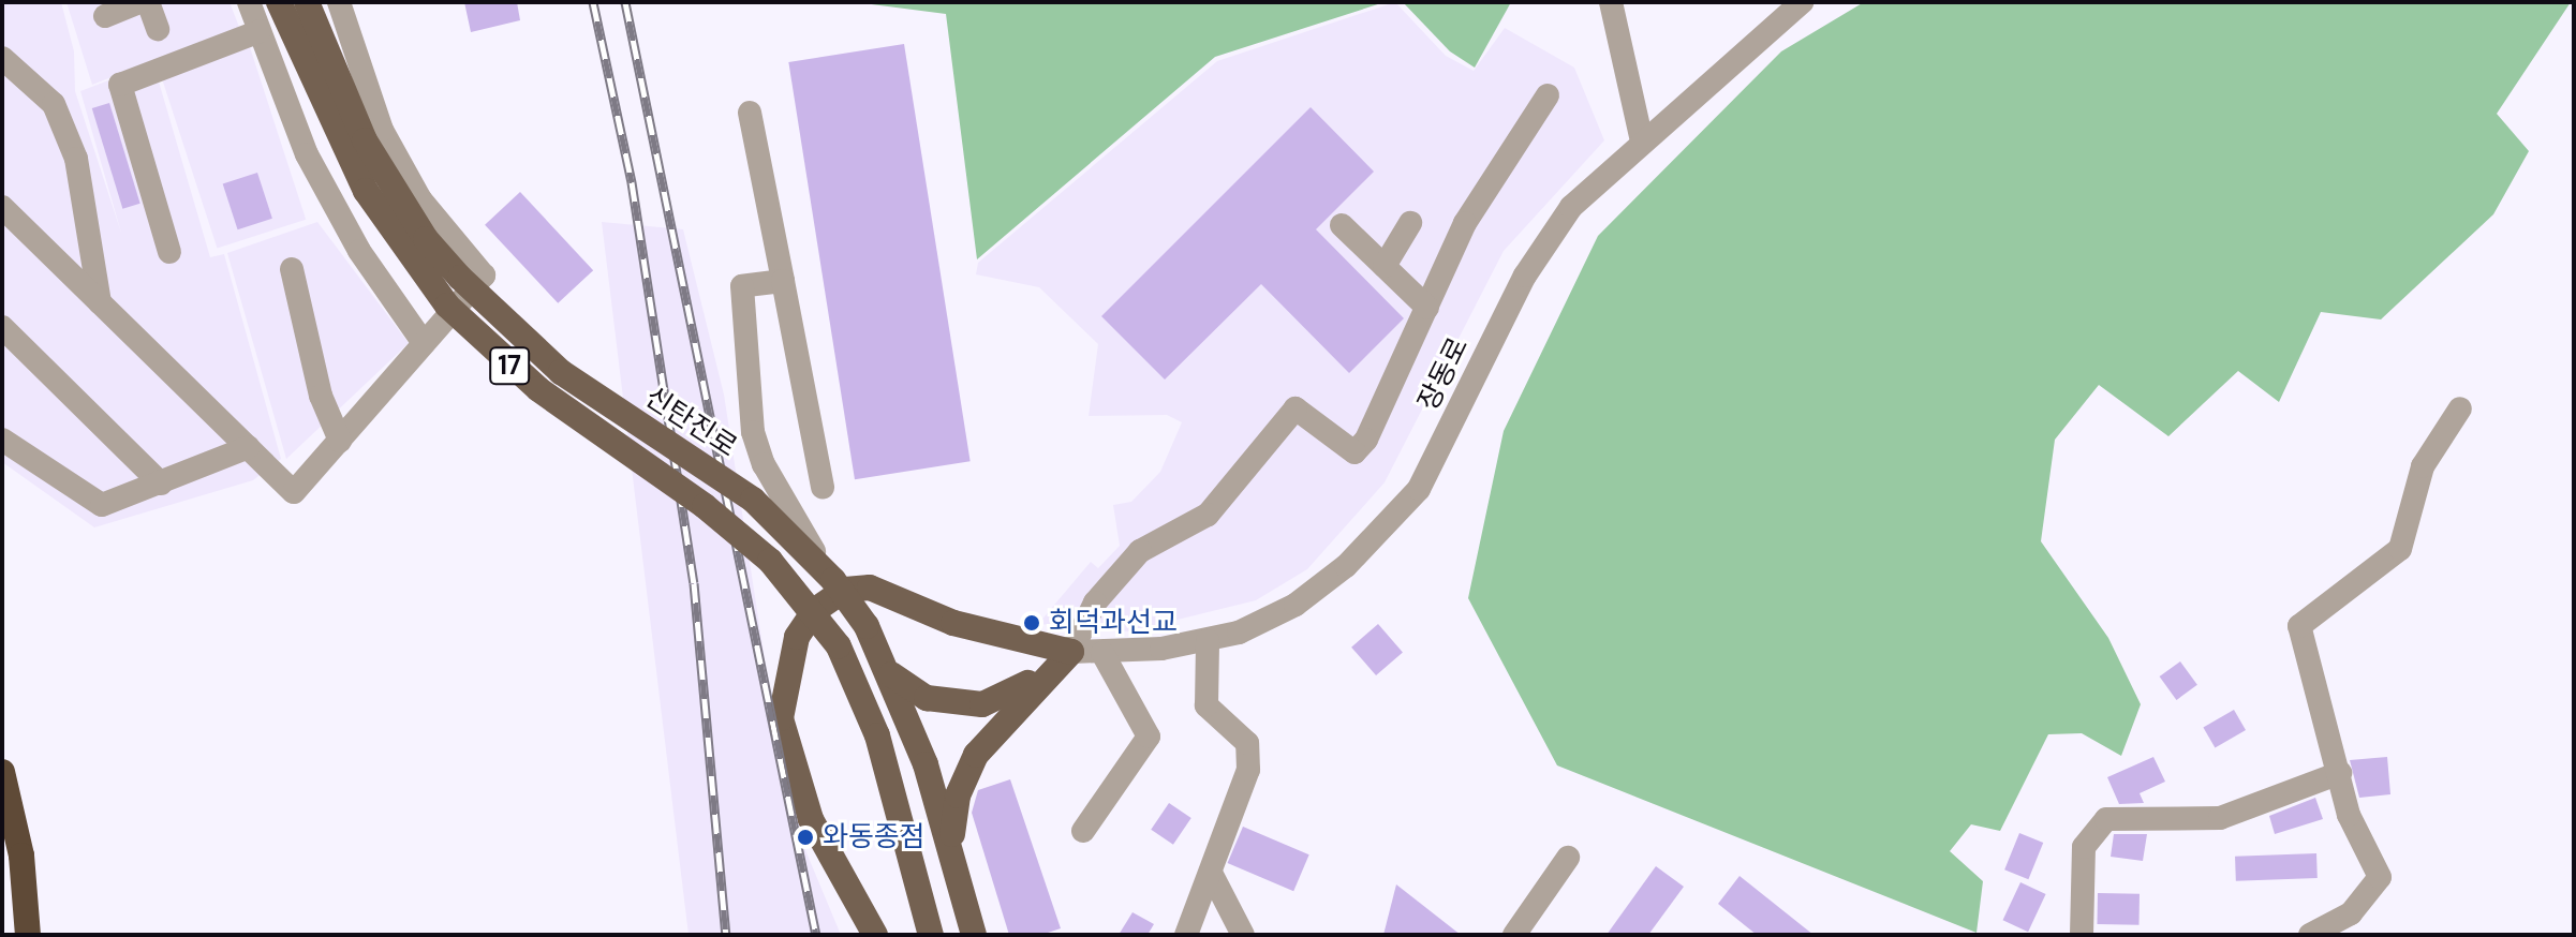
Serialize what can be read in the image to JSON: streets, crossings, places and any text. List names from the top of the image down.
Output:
{
  "streets": {
    "main road": ["17", "신탄진로"],
    "street": ["장동로"]
  },
  "places": ["회덕과선교", "와동종점"]
}
